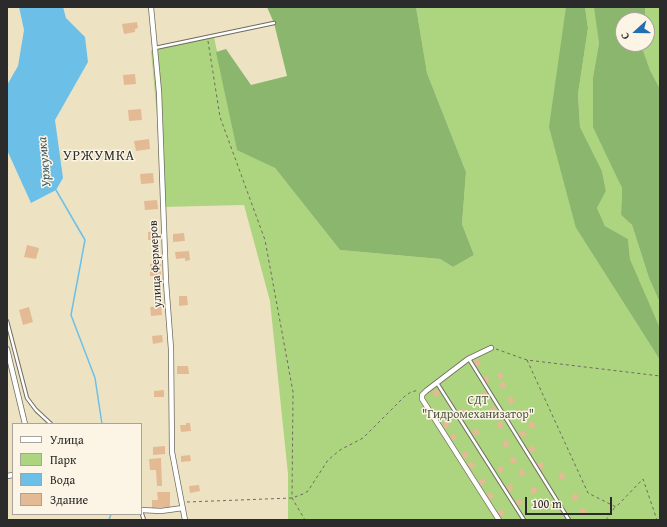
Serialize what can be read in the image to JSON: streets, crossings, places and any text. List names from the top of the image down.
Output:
{
  "streets": {
    "street": ["улица Фермеров"]
  },
  "districts": ["УРЖУМКА"],
  "water": ["Уржумка"],
  "parks": ["СДТ \"Гидромеханизатор\""],
  "legend": [
    "Улица",
    "Парк",
    "Вода",
    "Здание"
  ],
  "scale_bar": "100 m",
  "north": "left"
}
